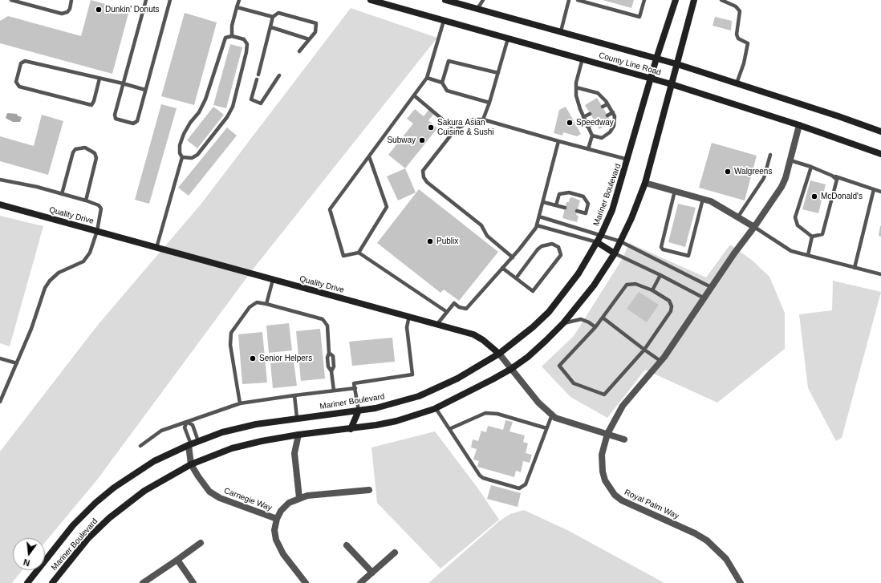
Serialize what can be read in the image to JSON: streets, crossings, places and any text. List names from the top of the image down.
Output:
{
  "streets": {
    "main road": ["County Line Road", "Mariner Boulevard", "Quality Drive"],
    "street": ["Carnegie Way", "Royal Palm Way"]
  },
  "crossings": [
    ["County Line Road", "Mariner Boulevard"],
    ["County Line Road", "Royal Palm Way"],
    ["Mariner Boulevard", "Quality Drive"],
    ["Mariner Boulevard", "Carnegie Way"],
    ["Quality Drive", "Royal Palm Way"]
  ],
  "places": [
    "Dunkin' Donuts",
    "Speedway",
    "Sakura Asian Cuisine & Sushi",
    "Subway",
    "Walgreens",
    "McDonald's",
    "Publix",
    "Senior Helpers"
  ],
  "north": "bottom"
}
